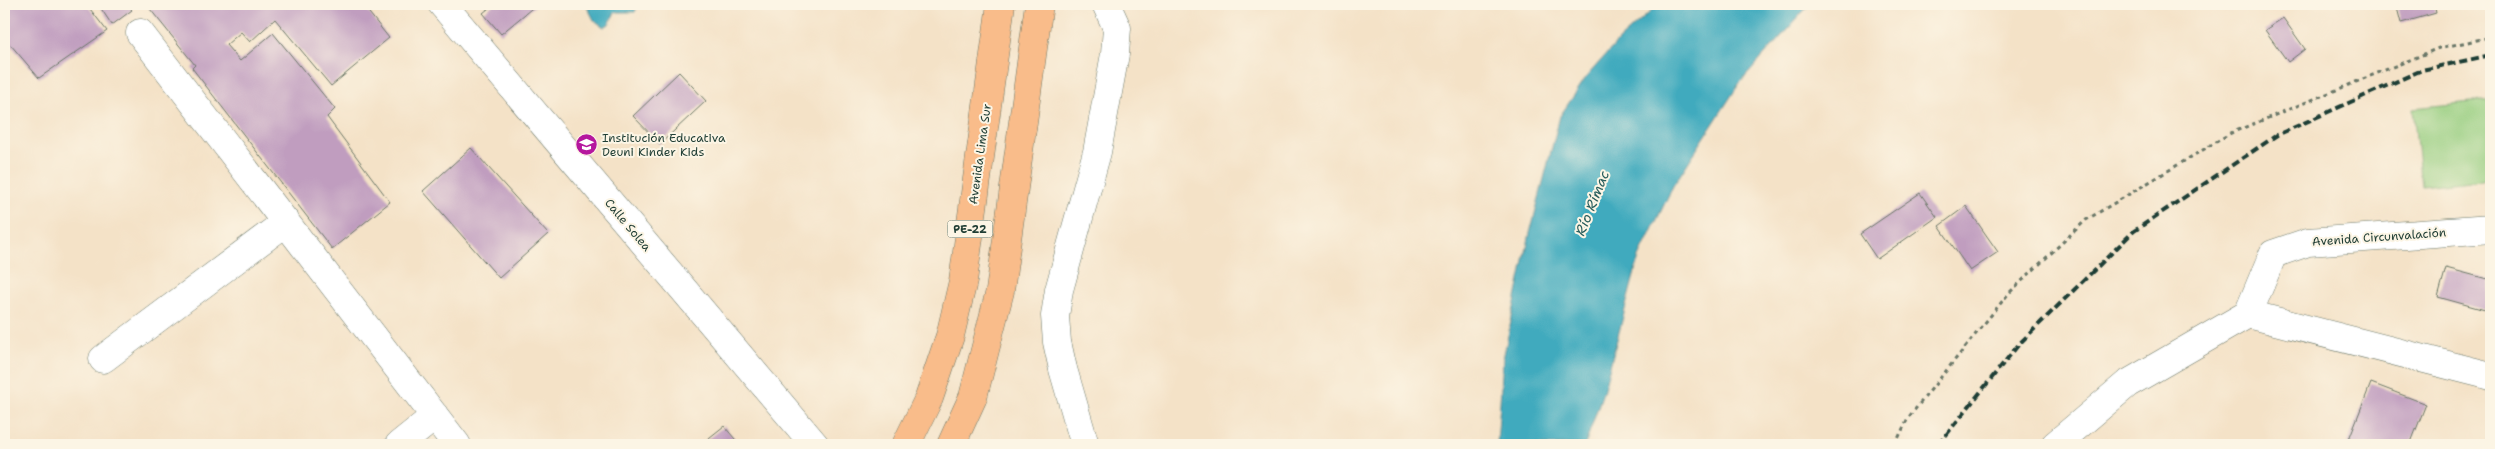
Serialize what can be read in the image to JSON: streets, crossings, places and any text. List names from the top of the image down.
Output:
{
  "streets": {
    "highway": ["Avenida Lima Sur", "PE-22"],
    "street": ["Calle Solea", "Avenida Circunvalación"]
  },
  "water": ["Río Rímac"],
  "places": {
    "school or university": ["Institución Educativa Deuni Kinder Kids"]
  }
}
